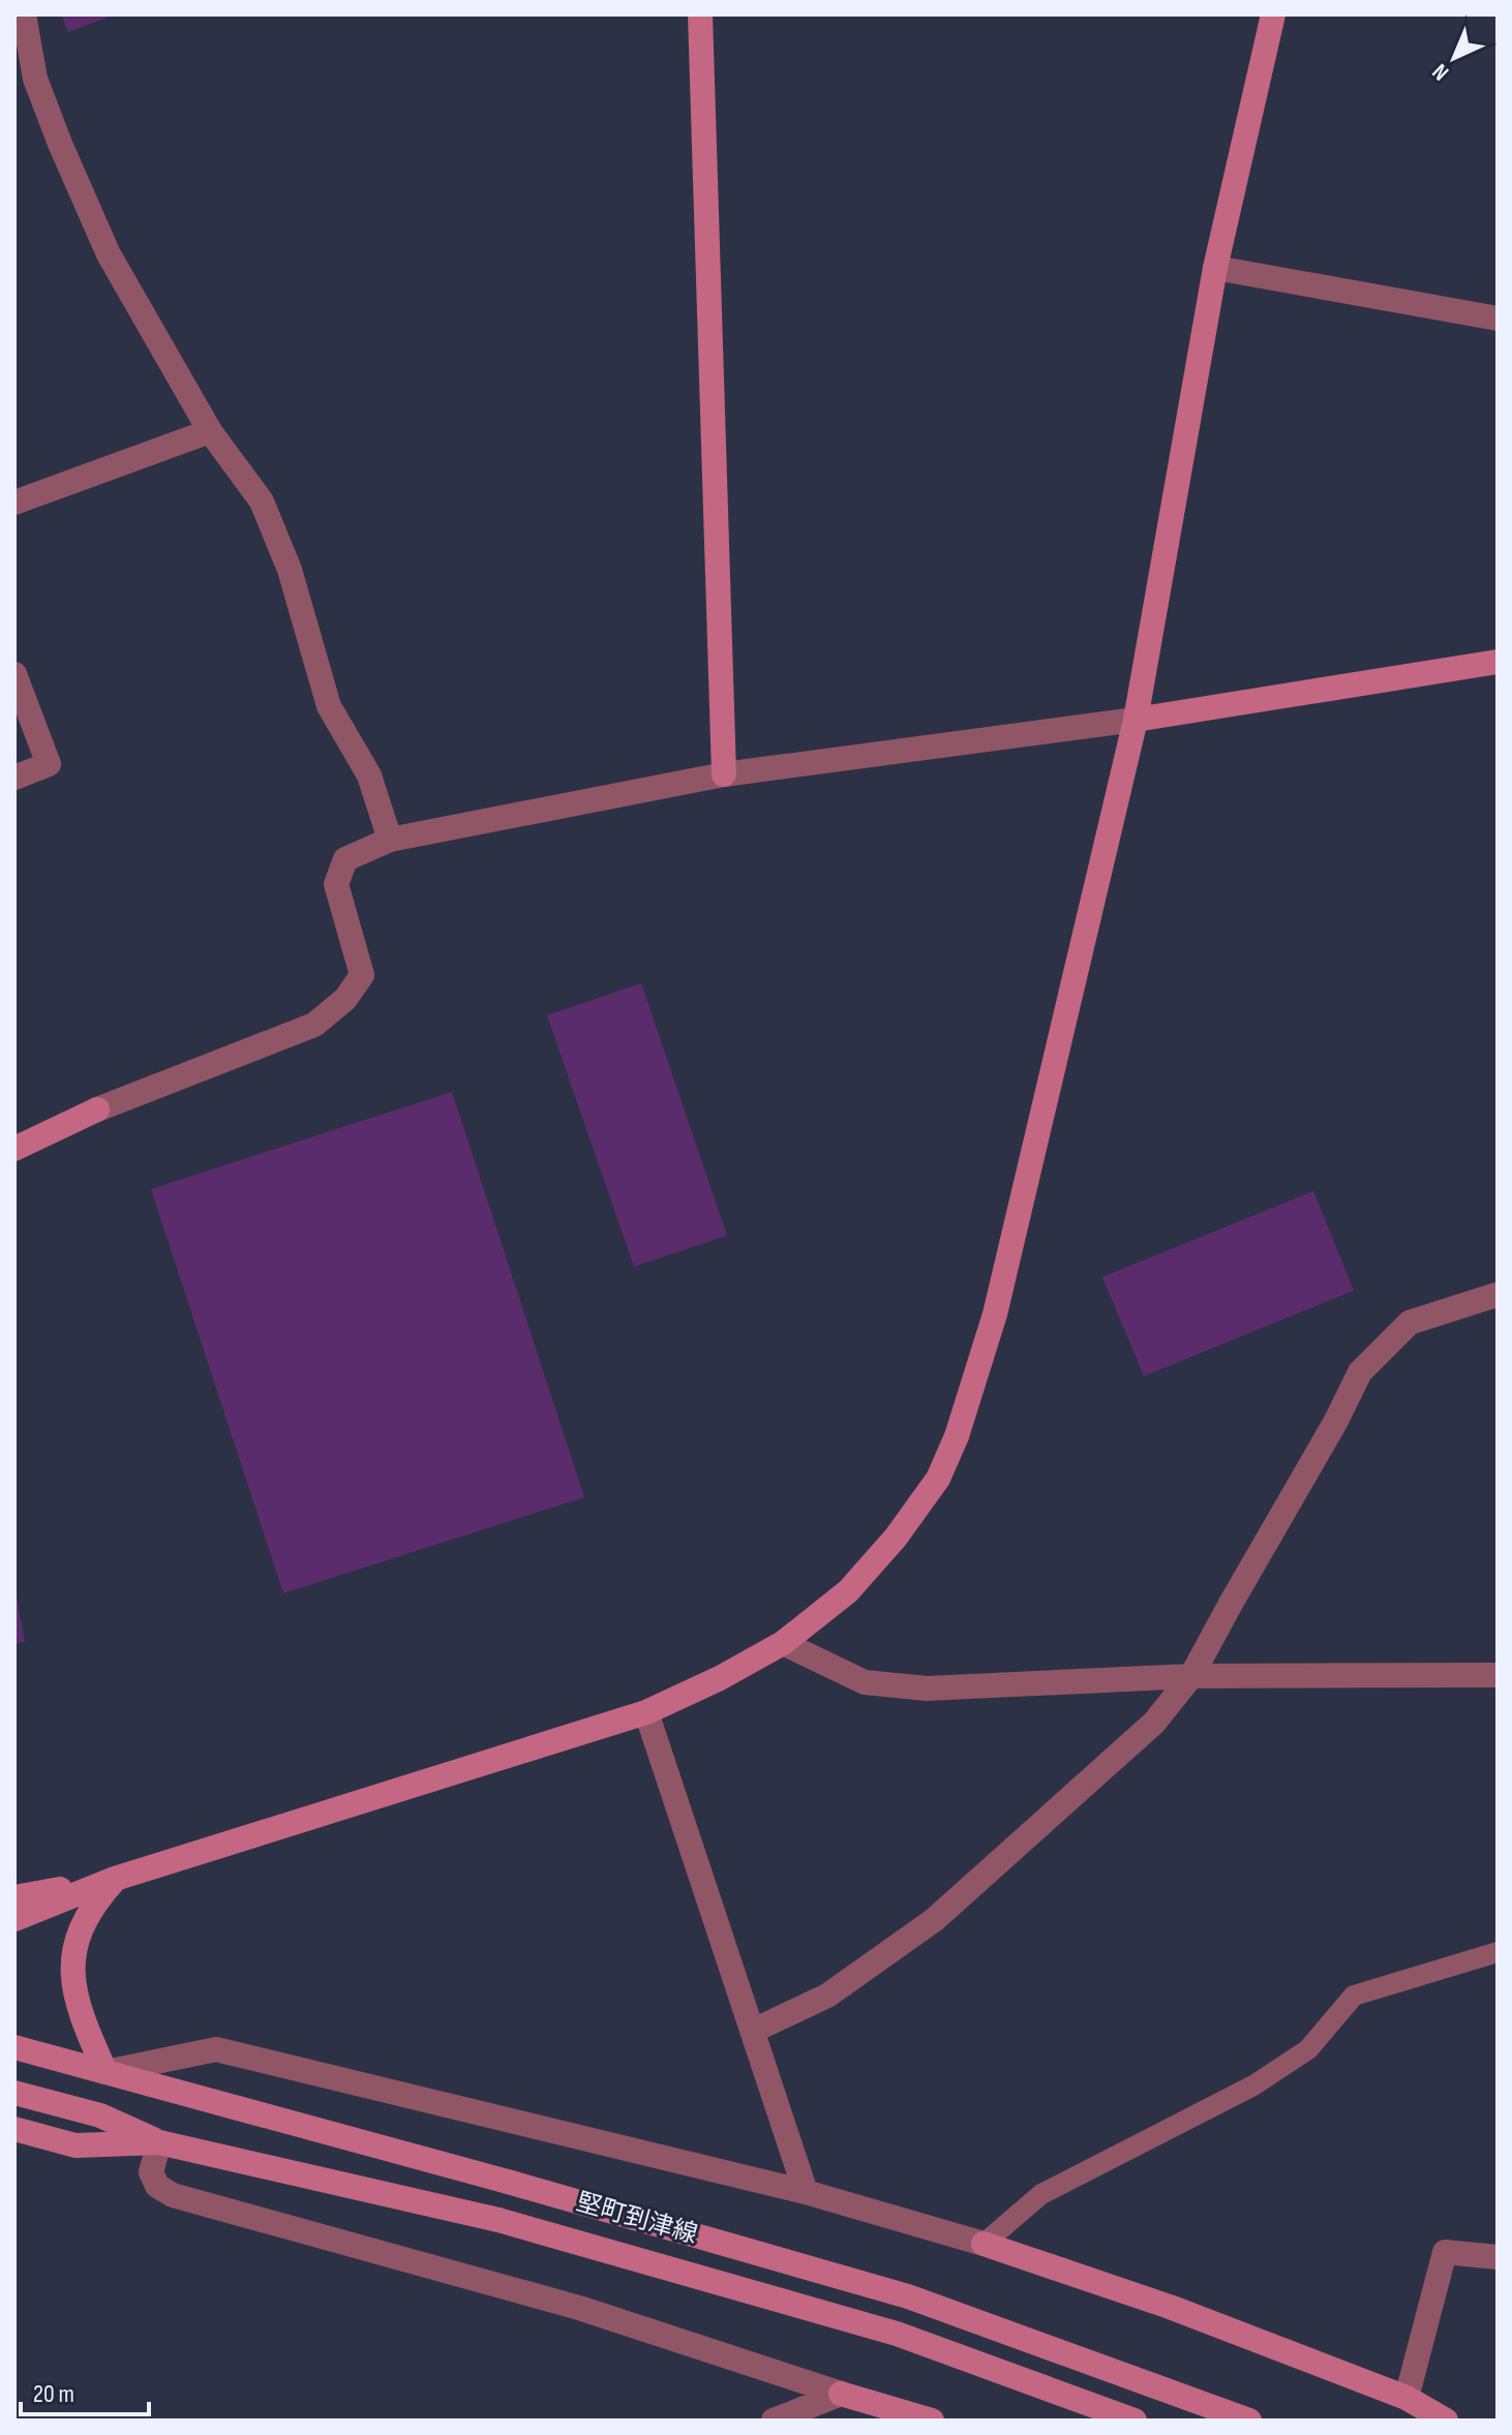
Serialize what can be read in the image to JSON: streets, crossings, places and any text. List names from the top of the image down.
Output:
{
  "streets": {
    "street": ["堅町到津線"]
  },
  "scale_bar": "20 m",
  "north": "bottom left"
}
